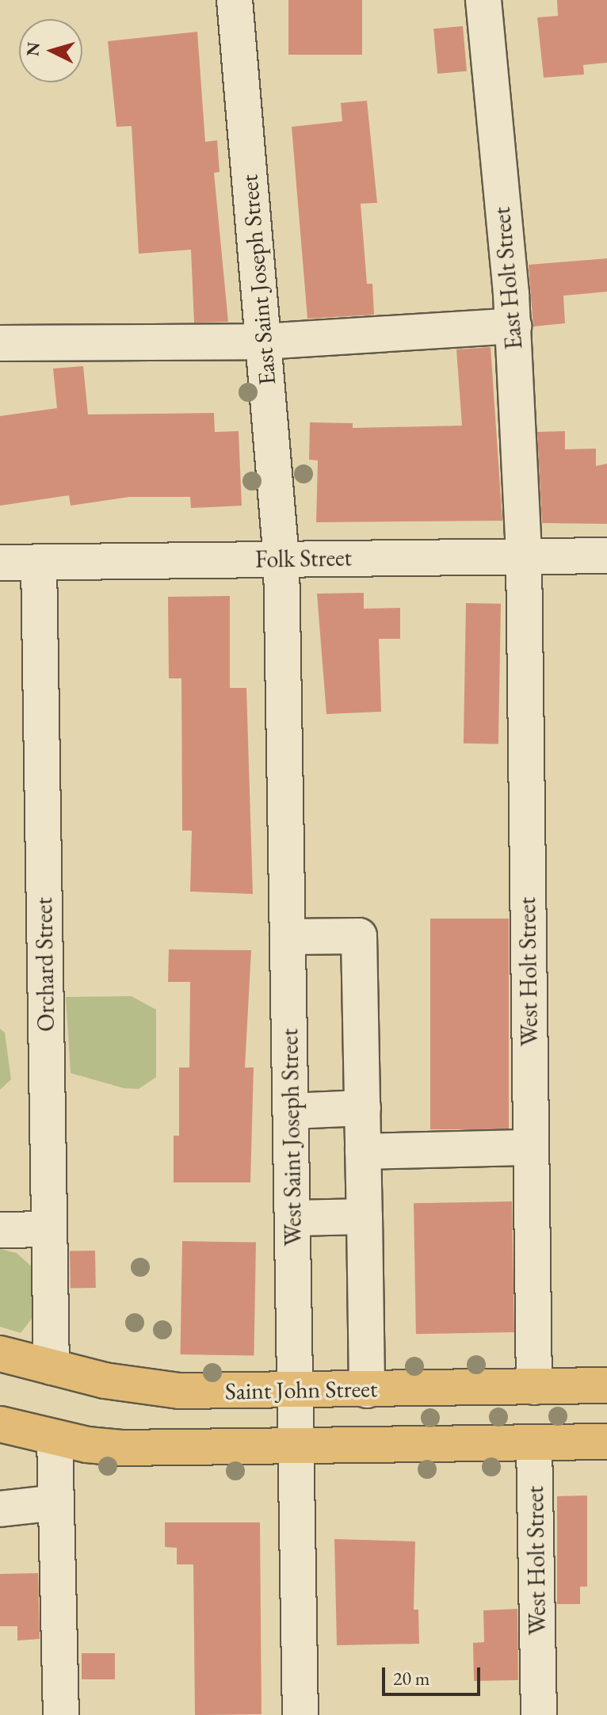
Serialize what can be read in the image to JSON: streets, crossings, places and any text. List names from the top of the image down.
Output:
{
  "streets": {
    "main road": ["Saint John Street"],
    "street": [
      "East Holt Street",
      "East Saint Joseph Street",
      "Folk Street",
      "Orchard Street",
      "West Holt Street",
      "West Saint Joseph Street"
    ]
  },
  "crossings": [
    ["East Holt Street", "Folk Street"],
    ["East Holt Street", "West Holt Street"],
    ["East Saint Joseph Street", "Folk Street"],
    ["East Saint Joseph Street", "West Saint Joseph Street"],
    ["Folk Street", "Orchard Street"],
    ["Folk Street", "West Holt Street"],
    ["Folk Street", "West Saint Joseph Street"],
    ["Orchard Street", "Saint John Street"],
    ["West Holt Street", "Saint John Street"],
    ["West Saint Joseph Street", "Saint John Street"]
  ],
  "scale_bar": "20 m",
  "north": "left"
}
